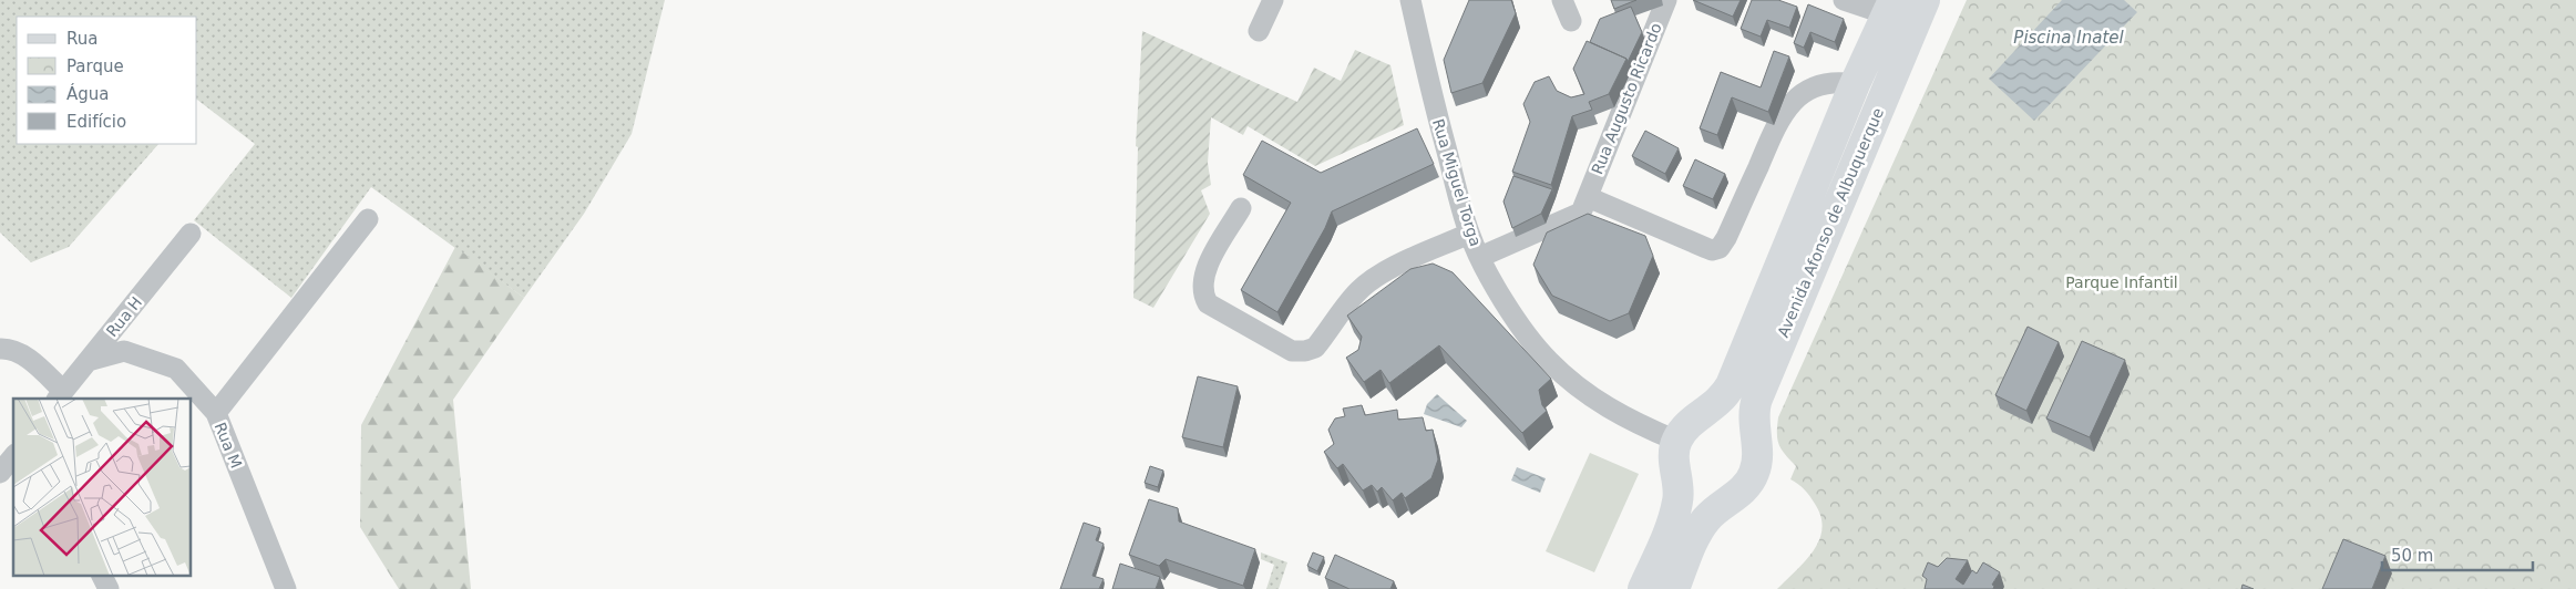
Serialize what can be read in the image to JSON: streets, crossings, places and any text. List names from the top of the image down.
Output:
{
  "streets": {
    "main road": ["Avenida Afonso de Albuquerque"],
    "street": [
      "Rua Augusto Ricardo",
      "Rua Miguel Torga",
      "Rua H",
      "Rua M"
    ]
  },
  "crossings": [
    ["Rua Augusto Ricardo", "Rua Miguel Torga"],
    ["Rua Miguel Torga", "Avenida Afonso de Albuquerque"],
    ["Rua H", "Rua M"]
  ],
  "water": ["Piscina Inatel"],
  "parks": ["Parque Infantil"],
  "legend": [
    "Rua",
    "Parque",
    "Água",
    "Edifício"
  ],
  "scale_bar": "50 m"
}
